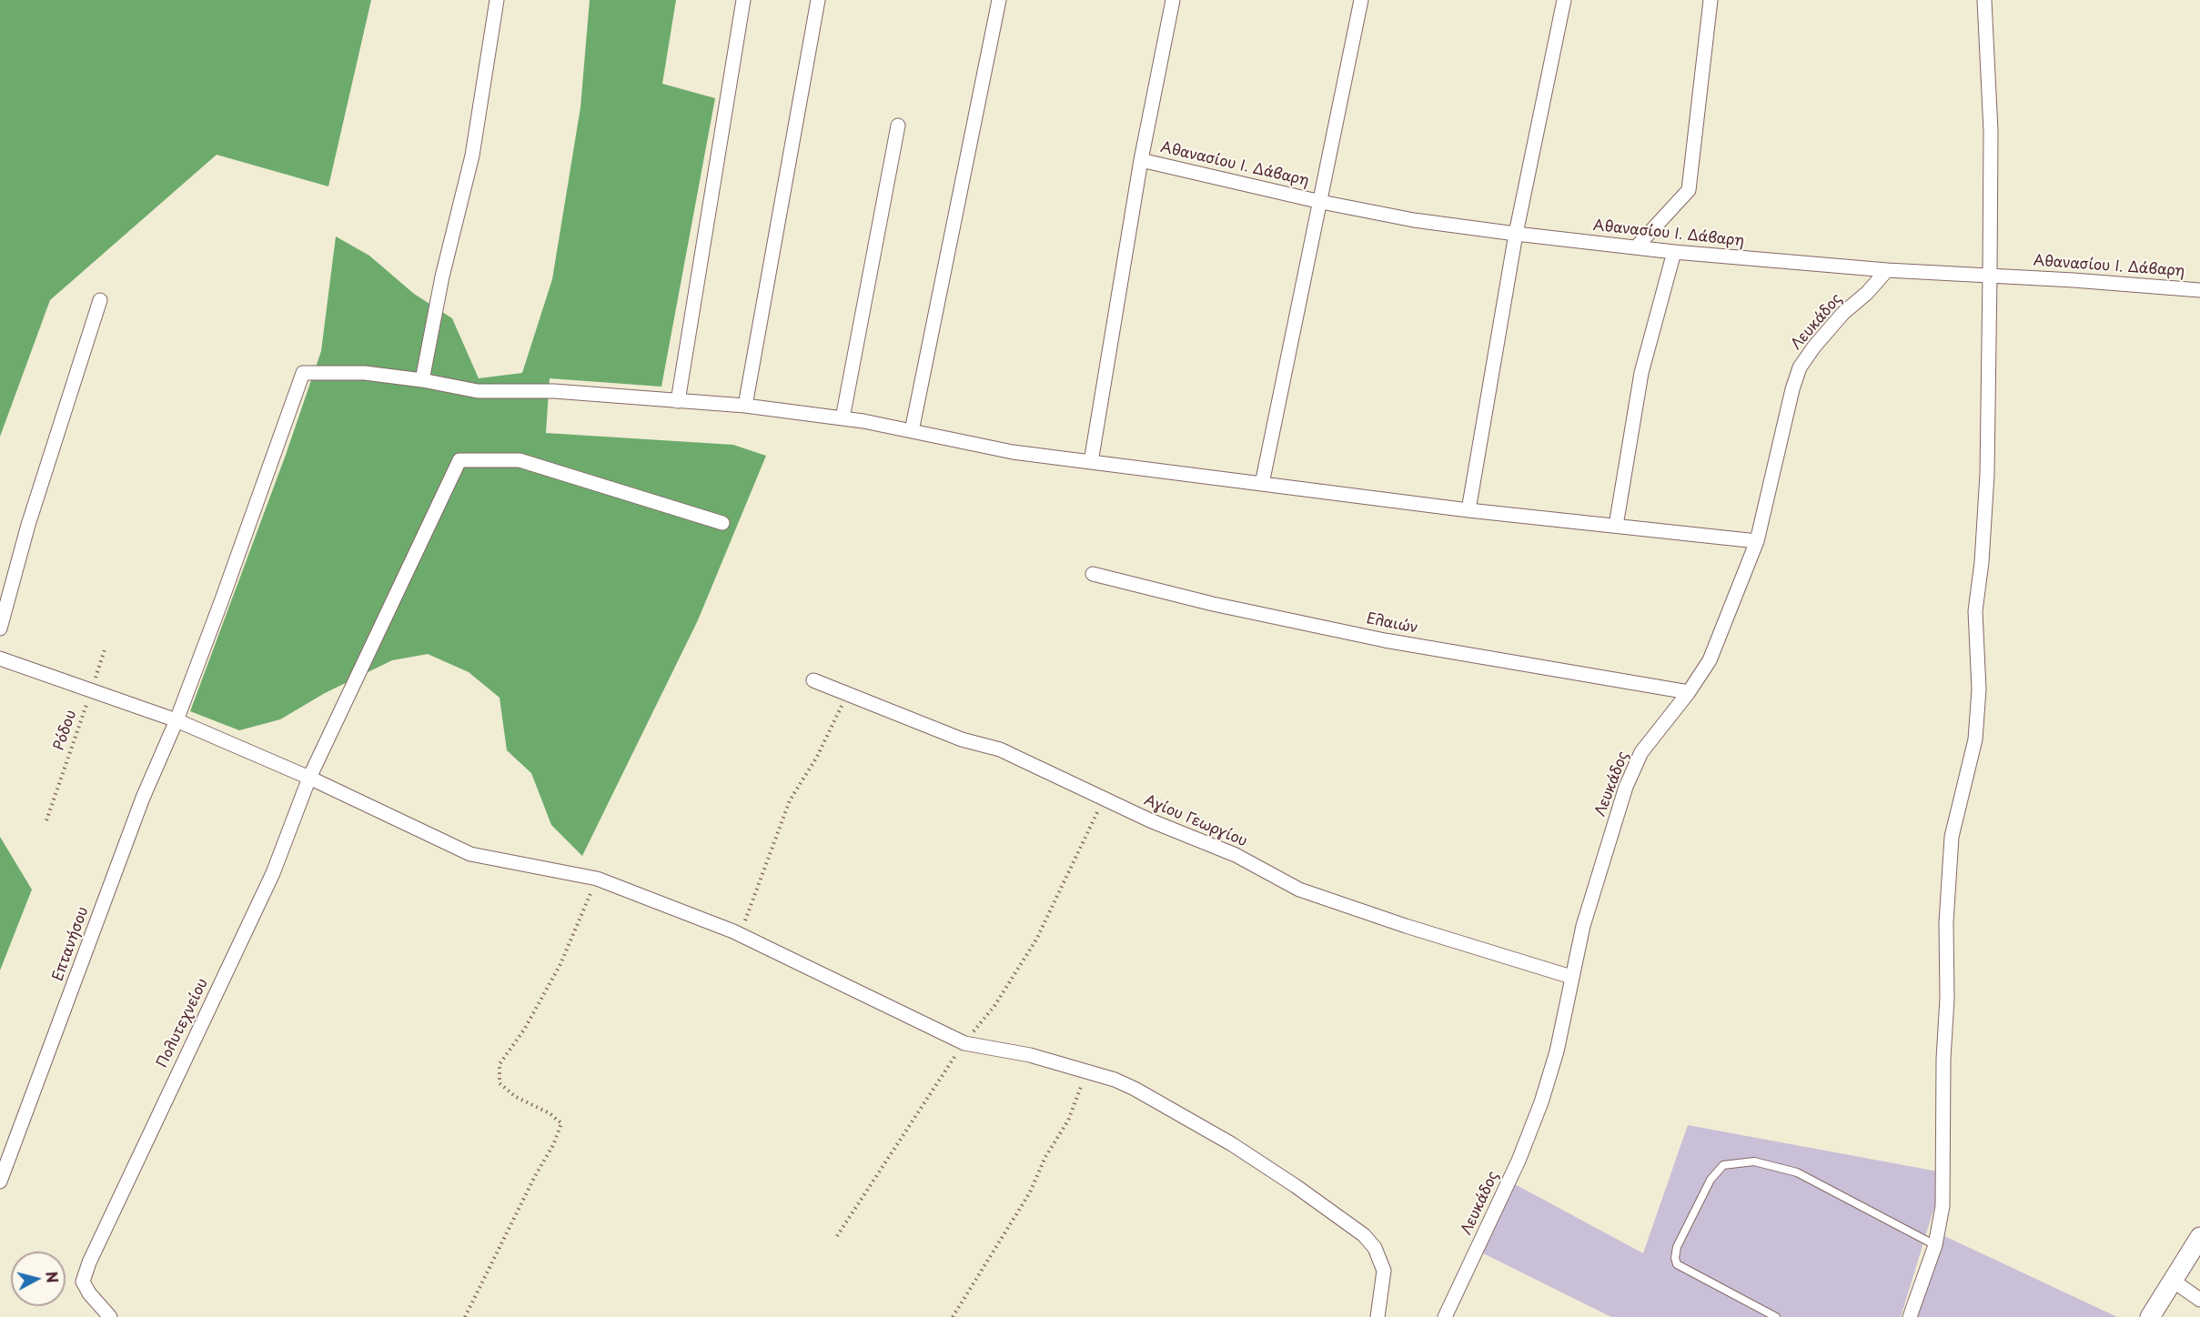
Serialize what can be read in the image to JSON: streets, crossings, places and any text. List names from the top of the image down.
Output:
{
  "streets": {
    "street": [
      "Αθανασίου Ι. Δάβαρη",
      "Λευκάδος",
      "Ελαιών",
      "Αγίου Γεωργίου",
      "Επτανήσου",
      "Πολυτεχνείου"
    ],
    "path": ["Ρόδου"]
  },
  "crossings": [
    ["Αθανασίου Ι. Δάβαρη", "Λευκάδος"],
    ["Λευκάδος", "Ελαιών"],
    ["Λευκάδος", "Αγίου Γεωργίου"]
  ],
  "north": "right"
}
